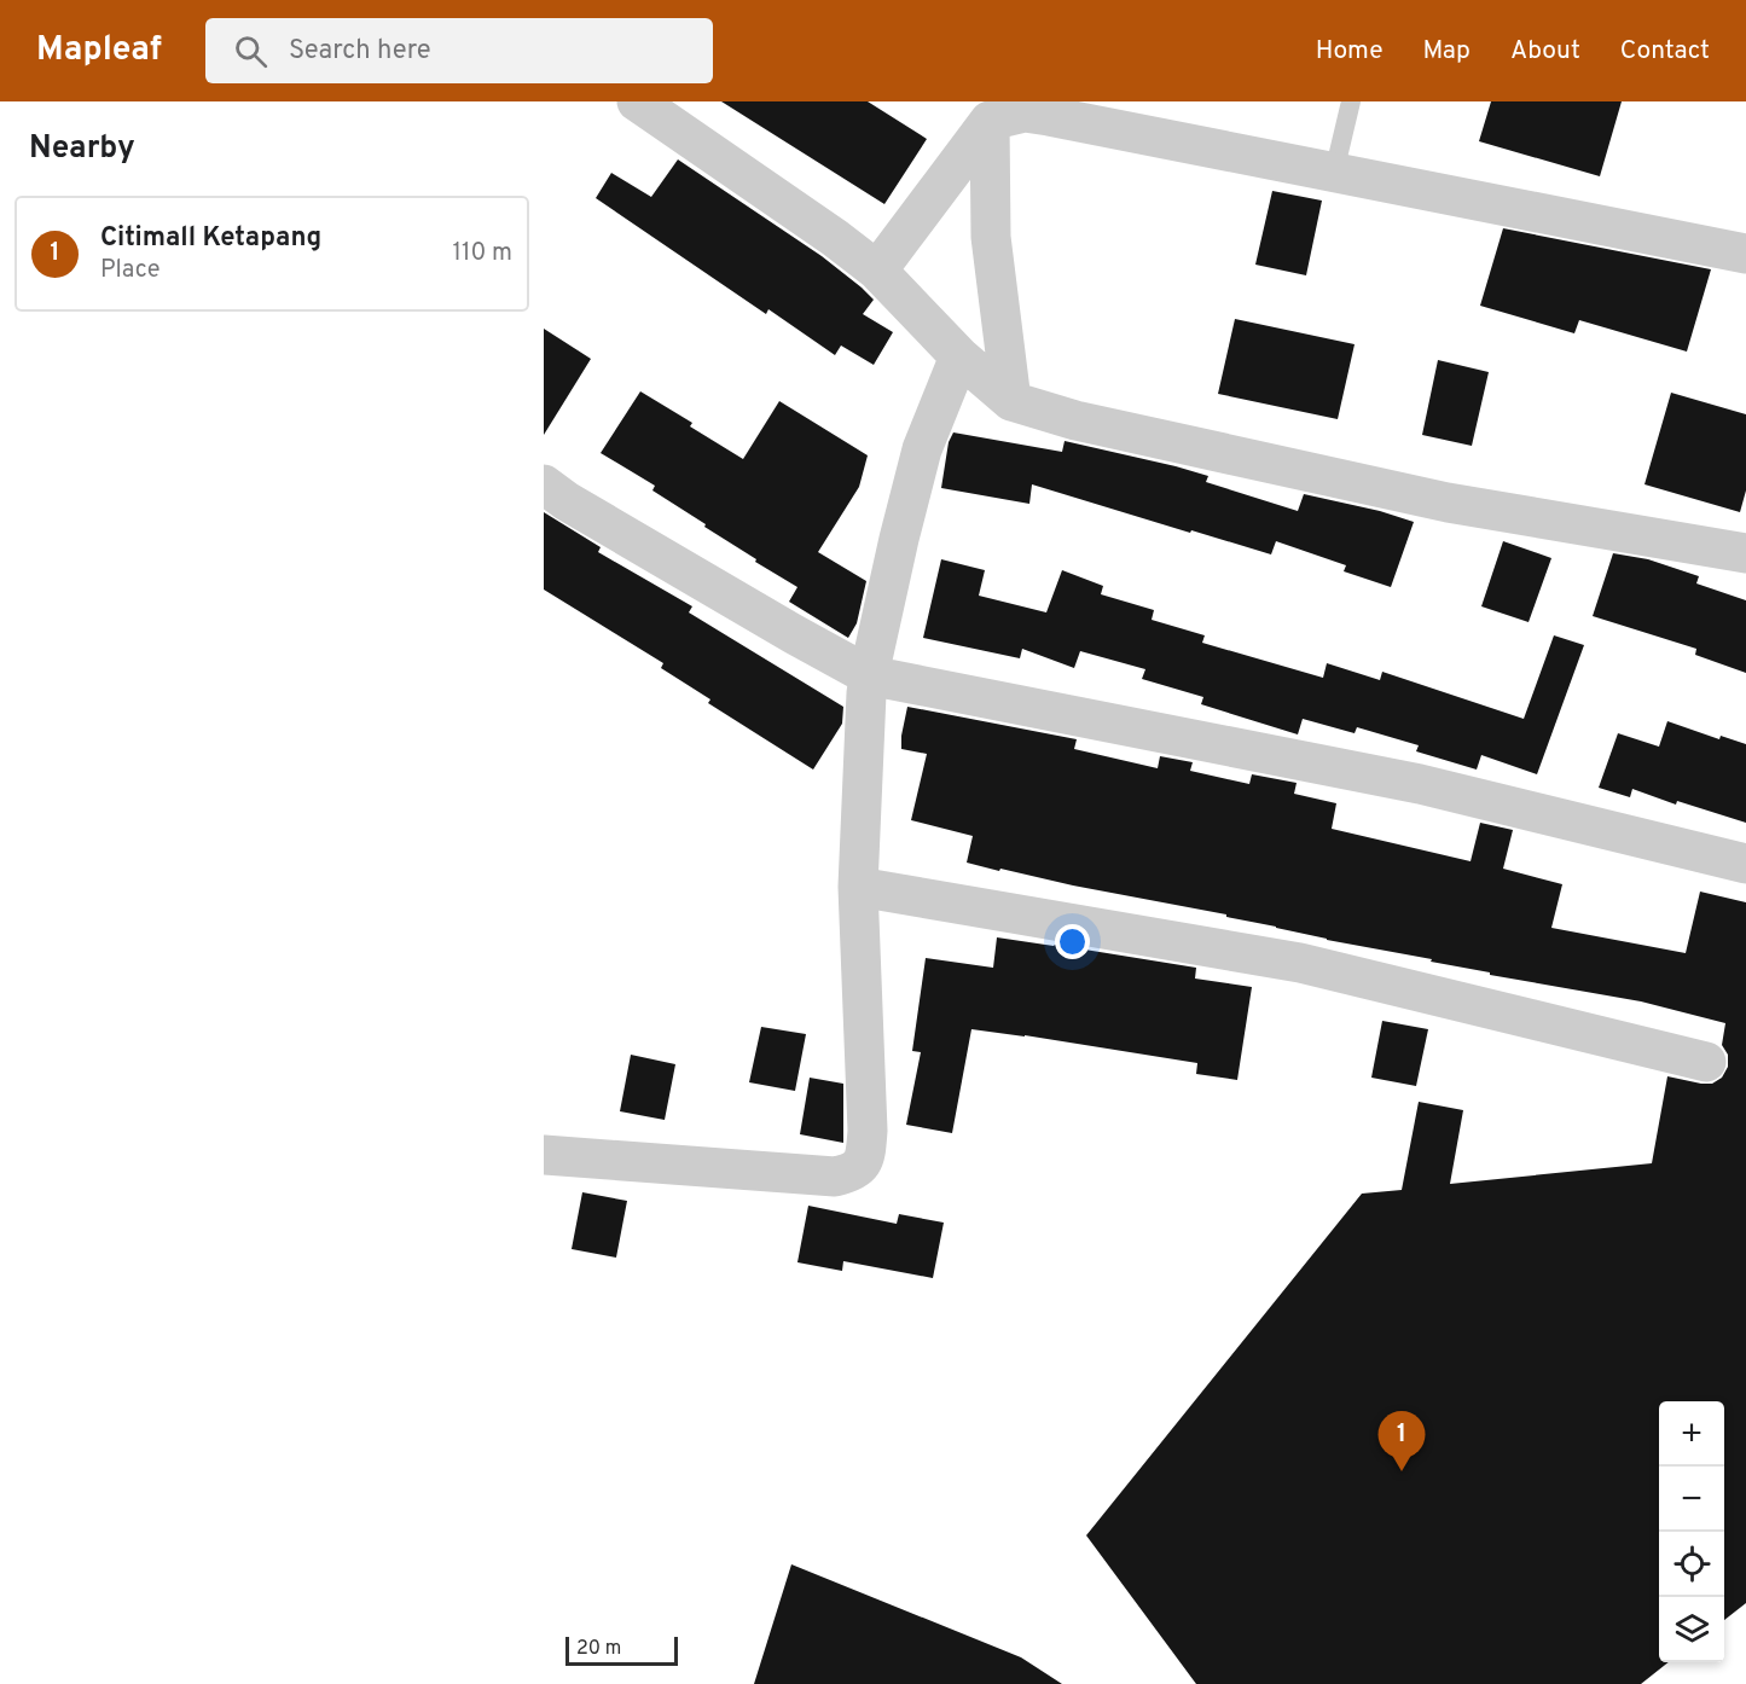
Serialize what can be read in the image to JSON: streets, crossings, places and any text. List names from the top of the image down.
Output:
{
  "scale_bar": "20 m",
  "page": {
    "header": "Mapleaf",
    "search": "Search here",
    "nav": [
      "Home",
      "Map",
      "About",
      "Contact"
    ],
    "heading": "Nearby",
    "list": [
      {
        "mark": "1",
        "name": "Citimall Ketapang",
        "note": "Place",
        "value": "110 m"
      }
    ],
    "map_buttons": ["+", "−"],
    "pins": "1",
    "scale": "20 m"
  }
}
